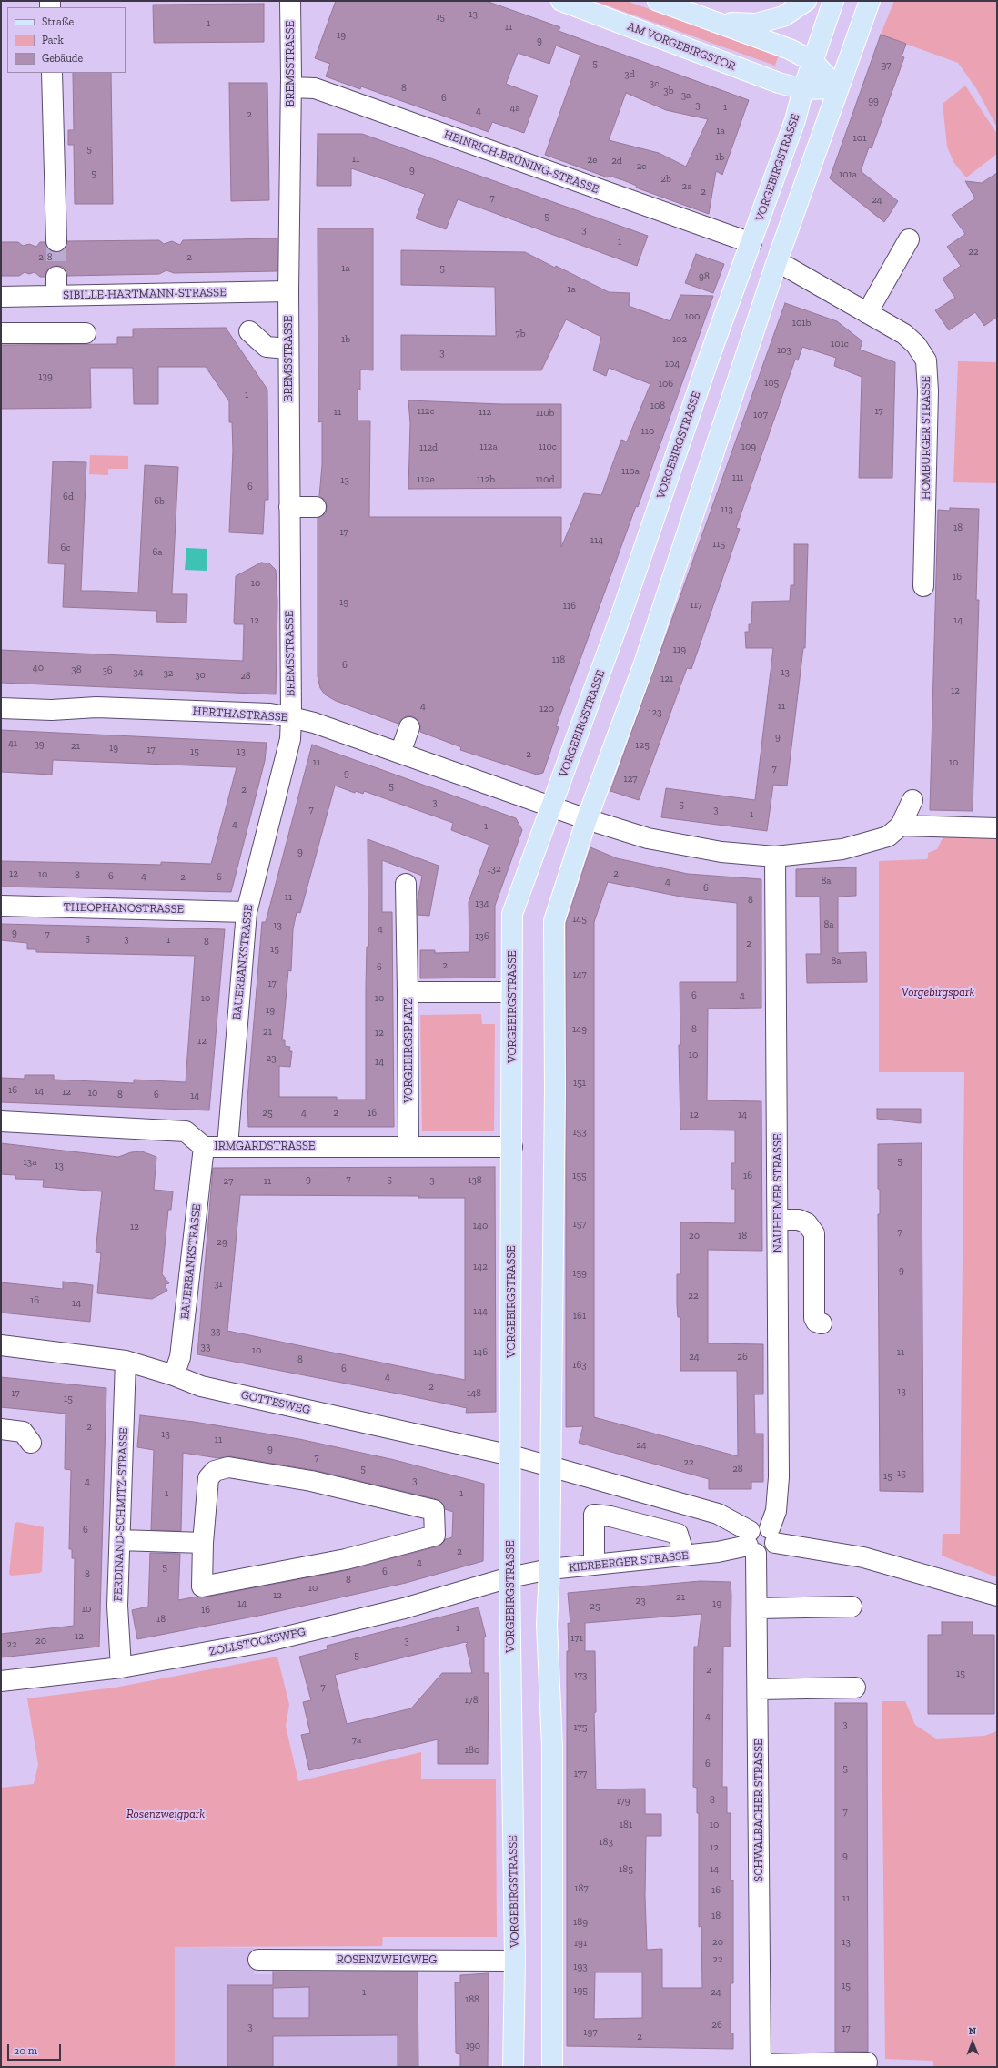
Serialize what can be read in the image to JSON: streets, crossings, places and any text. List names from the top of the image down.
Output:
{
  "streets": {
    "main road": ["AM VORGEBIRGSTOR", "VORGEBIRGSTRASSE"],
    "street": [
      "BREMSSTRASSE",
      "HEINRICH-BRÜNING-STRASSE",
      "SIBILLE-HARTMANN-STRASSE",
      "HOMBURGER STRASSE",
      "HERTHASTRASSE",
      "THEOPHANOSTRASSE",
      "BAUERBANKSTRASSE",
      "VORGEBIRGSPLATZ",
      "IRMGARDSTRASSE",
      "NAUHEIMER STRASSE",
      "GOTTESWEG",
      "FERDINAND-SCHMITZ-STRASSE",
      "KIERBERGER STRASSE",
      "ZOLLSTOCKSWEG",
      "SCHWALBACHER STRASSE",
      "ROSENZWEIGWEG"
    ]
  },
  "crossings": [
    ["AM VORGEBIRGSTOR", "VORGEBIRGSTRASSE"],
    ["BREMSSTRASSE", "HEINRICH-BRÜNING-STRASSE"],
    ["BREMSSTRASSE", "SIBILLE-HARTMANN-STRASSE"],
    ["BREMSSTRASSE", "HERTHASTRASSE"],
    ["BREMSSTRASSE", "BAUERBANKSTRASSE"],
    ["HEINRICH-BRÜNING-STRASSE", "VORGEBIRGSTRASSE"],
    ["VORGEBIRGSTRASSE", "HERTHASTRASSE"],
    ["VORGEBIRGSTRASSE", "VORGEBIRGSPLATZ"],
    ["VORGEBIRGSTRASSE", "IRMGARDSTRASSE"],
    ["VORGEBIRGSTRASSE", "GOTTESWEG"],
    ["VORGEBIRGSTRASSE", "KIERBERGER STRASSE"],
    ["VORGEBIRGSTRASSE", "ZOLLSTOCKSWEG"],
    ["VORGEBIRGSTRASSE", "ROSENZWEIGWEG"],
    ["HERTHASTRASSE", "BAUERBANKSTRASSE"],
    ["THEOPHANOSTRASSE", "BAUERBANKSTRASSE"],
    ["BAUERBANKSTRASSE", "IRMGARDSTRASSE"],
    ["BAUERBANKSTRASSE", "GOTTESWEG"],
    ["VORGEBIRGSPLATZ", "IRMGARDSTRASSE"],
    ["NAUHEIMER STRASSE", "KIERBERGER STRASSE"],
    ["GOTTESWEG", "FERDINAND-SCHMITZ-STRASSE"],
    ["FERDINAND-SCHMITZ-STRASSE", "ZOLLSTOCKSWEG"],
    ["KIERBERGER STRASSE", "ZOLLSTOCKSWEG"],
    ["KIERBERGER STRASSE", "SCHWALBACHER STRASSE"]
  ],
  "parks": ["Vorgebirgspark", "Rosenzweigpark"],
  "house_numbers": [
    "13",
    "15",
    "1",
    "11",
    "19",
    "9",
    "5",
    "97",
    "3d",
    "3c",
    "8",
    "3b",
    "3a",
    "6",
    "99",
    "3",
    "1",
    "4a",
    "4",
    "2",
    "1a",
    "101",
    "5",
    "1b",
    "11",
    "2e",
    "2d",
    "2c",
    "9",
    "5",
    "101a",
    "2b",
    "2a",
    "2",
    "7",
    "24",
    "5",
    "3",
    "1",
    "22",
    "2-8",
    "2",
    "1a",
    "5",
    "98",
    "1a",
    "100",
    "101b",
    "7b",
    "1b",
    "102",
    "101c",
    "103",
    "3",
    "104",
    "139",
    "105",
    "106",
    "1",
    "108",
    "112c",
    "17",
    "11",
    "112",
    "110b",
    "107",
    "110",
    "112a",
    "110c",
    "109",
    "112d",
    "110a",
    "111",
    "112e",
    "112b",
    "110d",
    "13",
    "6",
    "6d",
    "6b",
    "113",
    "18",
    "17",
    "114",
    "115",
    "6c",
    "6a",
    "16",
    "10",
    "19",
    "117",
    "116",
    "12",
    "14",
    "119",
    "118",
    "6",
    "40",
    "38",
    "36",
    "34",
    "13",
    "32",
    "30",
    "28",
    "121",
    "12",
    "4",
    "11",
    "120",
    "123",
    "9",
    "41",
    "39",
    "125",
    "21",
    "19",
    "17",
    "15",
    "13",
    "2",
    "11",
    "10",
    "7",
    "9",
    "127",
    "5",
    "2",
    "3",
    "5",
    "7",
    "3",
    "1",
    "4",
    "1",
    "9",
    "132",
    "12",
    "2",
    "10",
    "8",
    "6",
    "4",
    "2",
    "6",
    "8a",
    "4",
    "6",
    "11",
    "8",
    "134",
    "145",
    "8a",
    "13",
    "4",
    "9",
    "7",
    "136",
    "5",
    "3",
    "1",
    "8",
    "2",
    "15",
    "8a",
    "2",
    "6",
    "147",
    "17",
    "6",
    "4",
    "10",
    "10",
    "19",
    "149",
    "8",
    "21",
    "12",
    "12",
    "10",
    "23",
    "14",
    "151",
    "16",
    "14",
    "12",
    "10",
    "8",
    "6",
    "14",
    "25",
    "4",
    "2",
    "16",
    "12",
    "14",
    "153",
    "5",
    "13a",
    "13",
    "155",
    "16",
    "9",
    "7",
    "5",
    "3",
    "138",
    "27",
    "11",
    "157",
    "140",
    "12",
    "7",
    "20",
    "18",
    "29",
    "142",
    "9",
    "159",
    "31",
    "22",
    "16",
    "14",
    "144",
    "161",
    "33",
    "33",
    "10",
    "146",
    "11",
    "24",
    "26",
    "8",
    "163",
    "6",
    "4",
    "2",
    "13",
    "17",
    "148",
    "15",
    "2",
    "13",
    "11",
    "24",
    "9",
    "7",
    "22",
    "5",
    "28",
    "15",
    "15",
    "3",
    "4",
    "1",
    "1",
    "6",
    "2",
    "4",
    "5",
    "6",
    "8",
    "8",
    "10",
    "12",
    "21",
    "23",
    "14",
    "19",
    "25",
    "10",
    "16",
    "18",
    "1",
    "12",
    "171",
    "20",
    "3",
    "22",
    "5",
    "2",
    "15",
    "173",
    "7",
    "178",
    "4",
    "3",
    "175",
    "7a",
    "180",
    "6",
    "5",
    "177",
    "8",
    "179",
    "7",
    "181",
    "10",
    "183",
    "12",
    "9",
    "185",
    "14",
    "187",
    "16",
    "11",
    "18",
    "189",
    "20",
    "13",
    "191",
    "22",
    "193",
    "15",
    "195",
    "1",
    "24",
    "188",
    "26",
    "3",
    "17",
    "197",
    "2",
    "190"
  ],
  "legend": ["Straße", "Park", "Gebäude"],
  "scale_bar": "20 m",
  "north": "top"
}
